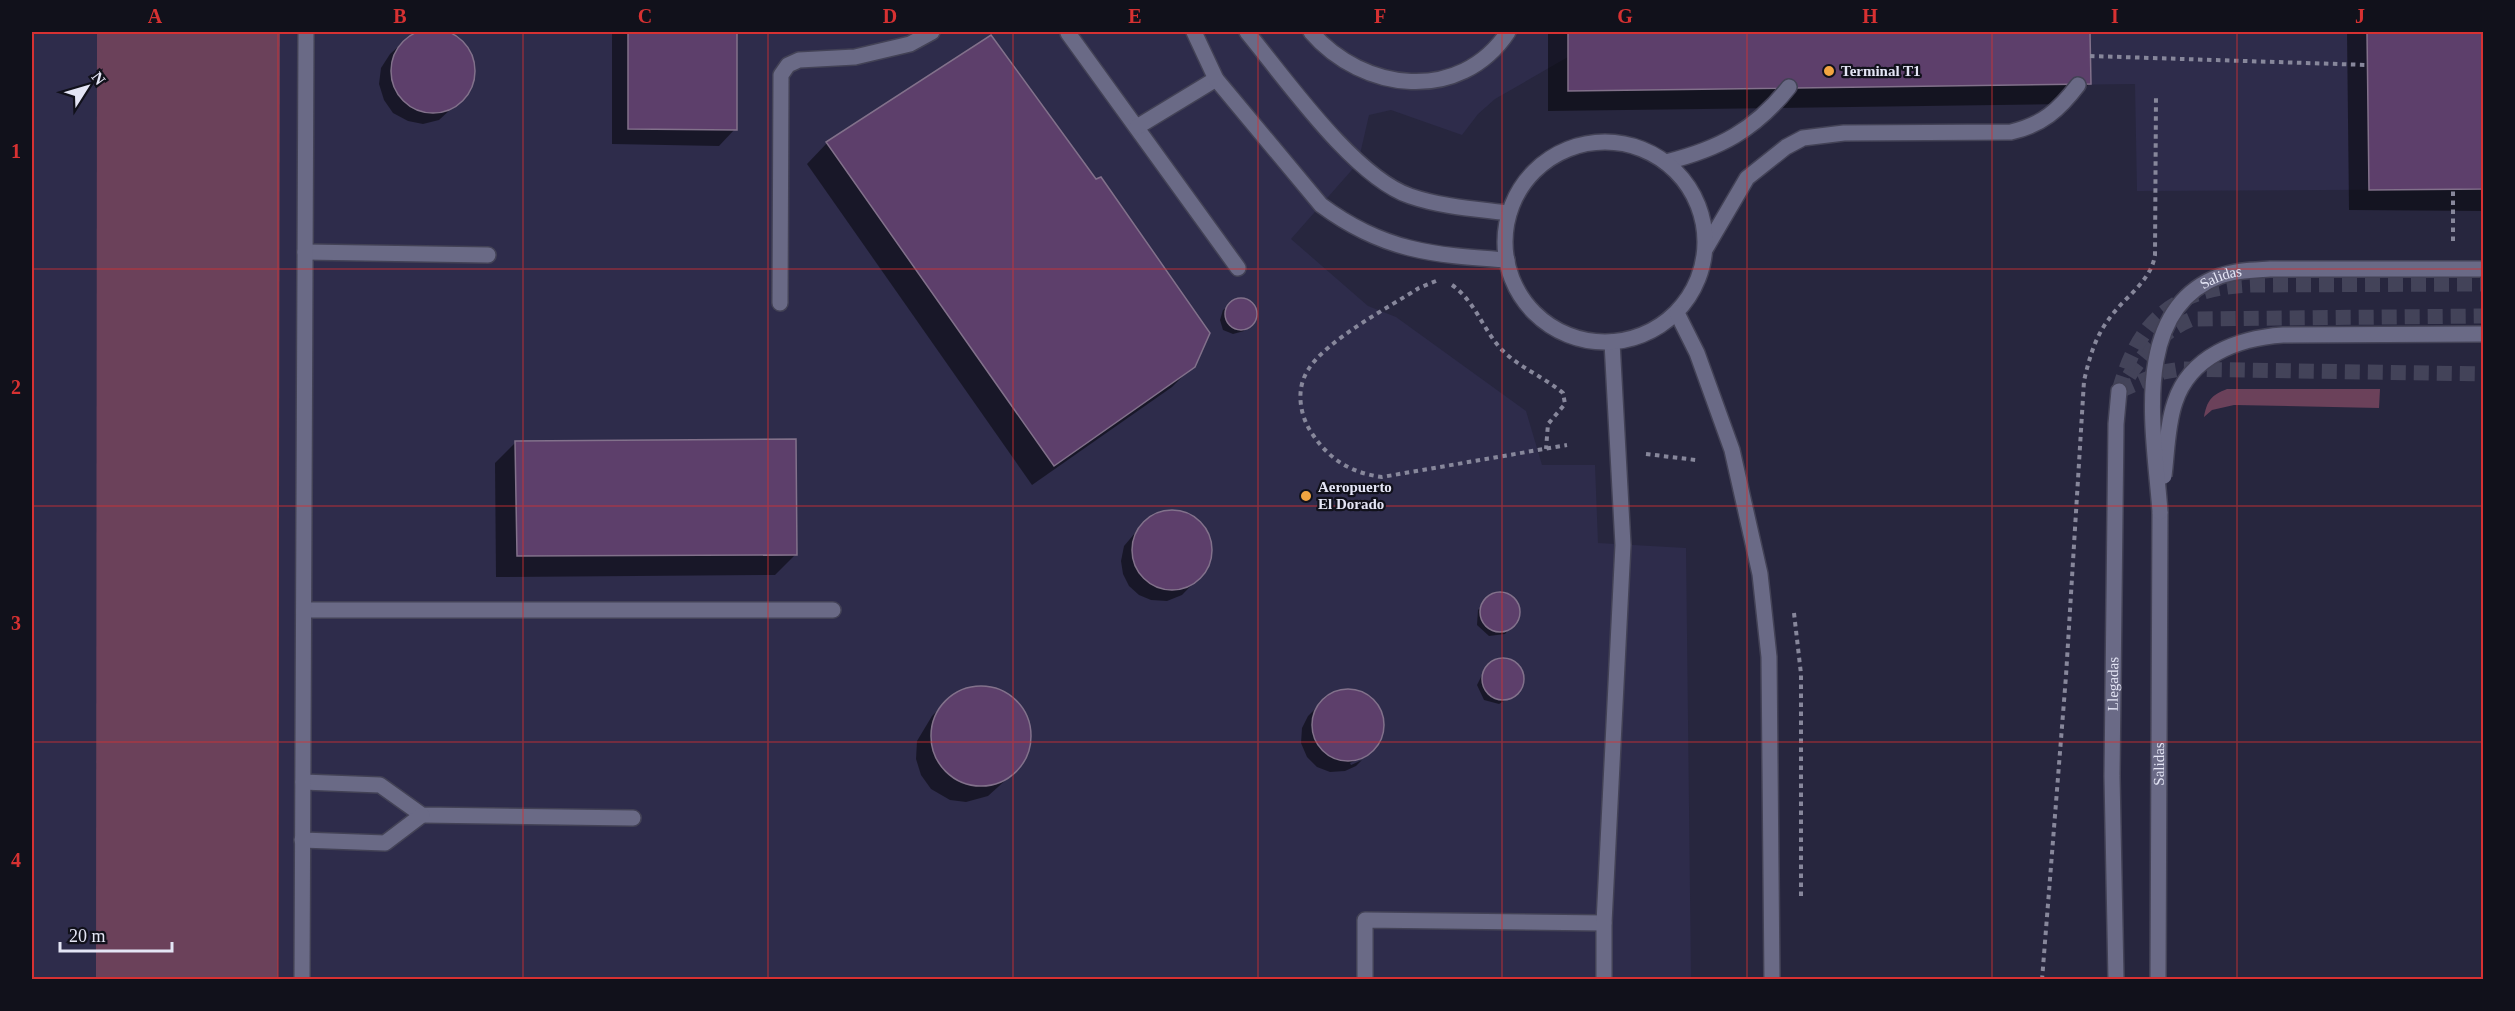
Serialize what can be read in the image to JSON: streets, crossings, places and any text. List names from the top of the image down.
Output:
{
  "streets": {
    "street": ["Salidas", "Llegadas"]
  },
  "places": ["Terminal T1", "Aeropuerto El Dorado"],
  "scale_bar": "20 m",
  "north": "top right",
  "grid": {
    "columns": [
      "A",
      "B",
      "C",
      "D",
      "E",
      "F",
      "G",
      "H",
      "I",
      "J"
    ],
    "rows": [
      "1",
      "2",
      "3",
      "4"
    ]
  }
}
